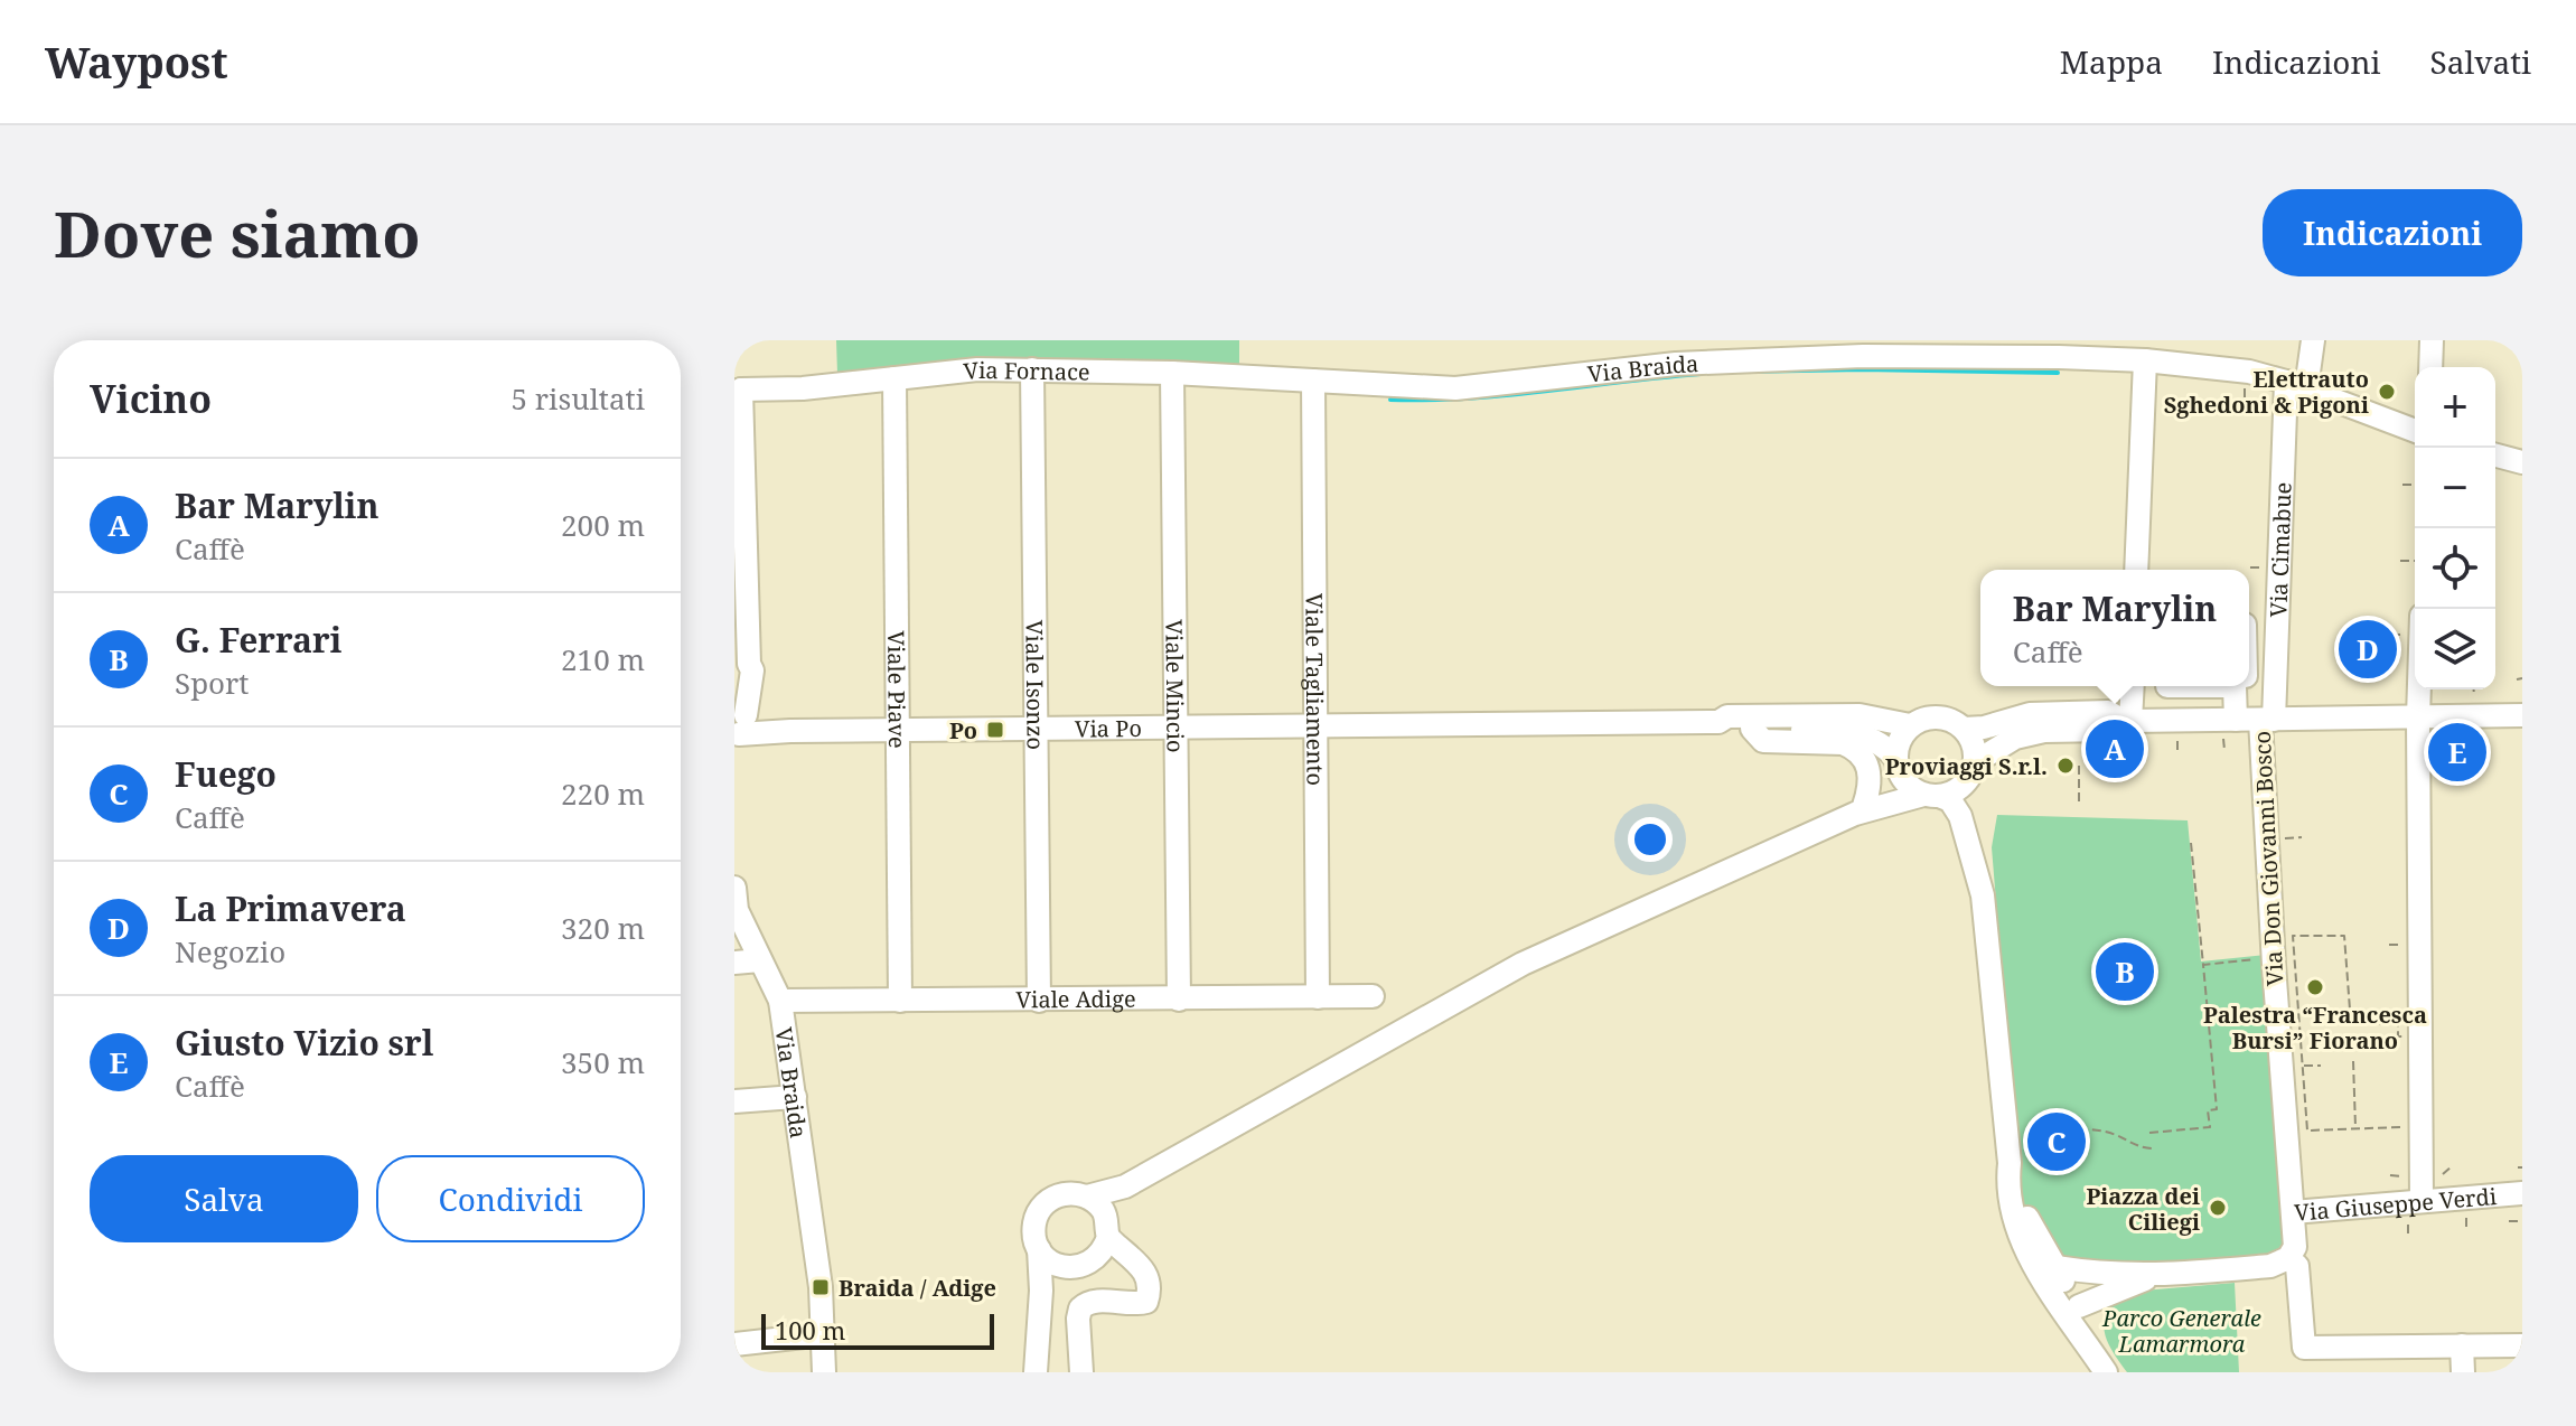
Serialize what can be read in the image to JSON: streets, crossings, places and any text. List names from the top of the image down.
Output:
{
  "streets": {
    "street": [
      "Via Braida",
      "Via Fornace",
      "Via Cimabue",
      "Viale Isonzo",
      "Viale Mincio",
      "Viale Piave",
      "Viale Tagliamento",
      "Via Po",
      "Via Don Giovanni Bosco",
      "Viale Adige",
      "Via Giuseppe Verdi"
    ]
  },
  "crossings": [
    ["Via Braida", "Via Fornace"],
    ["Via Braida", "Via Cimabue"],
    ["Via Braida", "Viale Tagliamento"],
    ["Via Braida", "Viale Adige"],
    ["Via Fornace", "Viale Isonzo"],
    ["Via Fornace", "Viale Mincio"],
    ["Via Fornace", "Viale Piave"],
    ["Via Fornace", "Viale Tagliamento"],
    ["Via Cimabue", "Via Don Giovanni Bosco"],
    ["Viale Isonzo", "Via Po"],
    ["Viale Isonzo", "Viale Adige"],
    ["Viale Mincio", "Via Po"],
    ["Viale Mincio", "Viale Adige"],
    ["Viale Piave", "Via Po"],
    ["Viale Piave", "Viale Adige"],
    ["Viale Tagliamento", "Via Po"],
    ["Viale Tagliamento", "Viale Adige"],
    ["Via Don Giovanni Bosco", "Via Giuseppe Verdi"]
  ],
  "parks": ["Parco Generale Lamarmora"],
  "places": {
    "other": [
      "Elettrauto Sghedoni & Pigoni",
      "Proviaggi S.r.l.",
      "Palestra “Francesca Bursi” Fiorano",
      "Piazza dei Ciliegi"
    ],
    "transit": ["Po", "Braida / Adige"]
  },
  "scale_bar": "100 m",
  "page": {
    "header": "Waypost",
    "nav": ["Mappa", "Indicazioni", "Salvati"],
    "buttons": [
      "Indicazioni",
      ["Salva", "Condividi"]
    ],
    "title": "Dove siamo",
    "heading": ["Vicino", "5 risultati"],
    "map_buttons": ["+", "−"],
    "list": [
      {
        "mark": "A",
        "name": "Bar Marylin",
        "note": "Caffè",
        "value": "200 m"
      },
      {
        "mark": "B",
        "name": "G. Ferrari",
        "note": "Sport",
        "value": "210 m"
      },
      {
        "mark": "C",
        "name": "Fuego",
        "note": "Caffè",
        "value": "220 m"
      },
      {
        "mark": "D",
        "name": "La Primavera",
        "note": "Negozio",
        "value": "320 m"
      },
      {
        "mark": "E",
        "name": "Giusto Vizio srl",
        "note": "Caffè",
        "value": "350 m"
      }
    ],
    "popup": ["Bar Marylin", "Caffè"],
    "pins": [
      "D",
      "A",
      "E",
      "B",
      "C"
    ],
    "scale": "100 m"
  }
}
